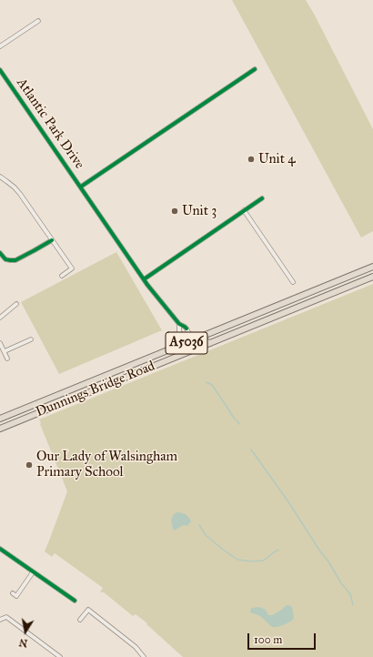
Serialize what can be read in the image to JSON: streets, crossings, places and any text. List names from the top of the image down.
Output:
{
  "streets": {
    "highway": ["A5036", "Dunnings Bridge Road"],
    "street": ["Atlantic Park Drive"]
  },
  "crossings": [
    ["Atlantic Park Drive", "Dunnings Bridge Road"]
  ],
  "places": ["Unit 4", "Unit 3", "Our Lady of Walsingham Primary School"],
  "scale_bar": "100 m",
  "north": "bottom"
}
